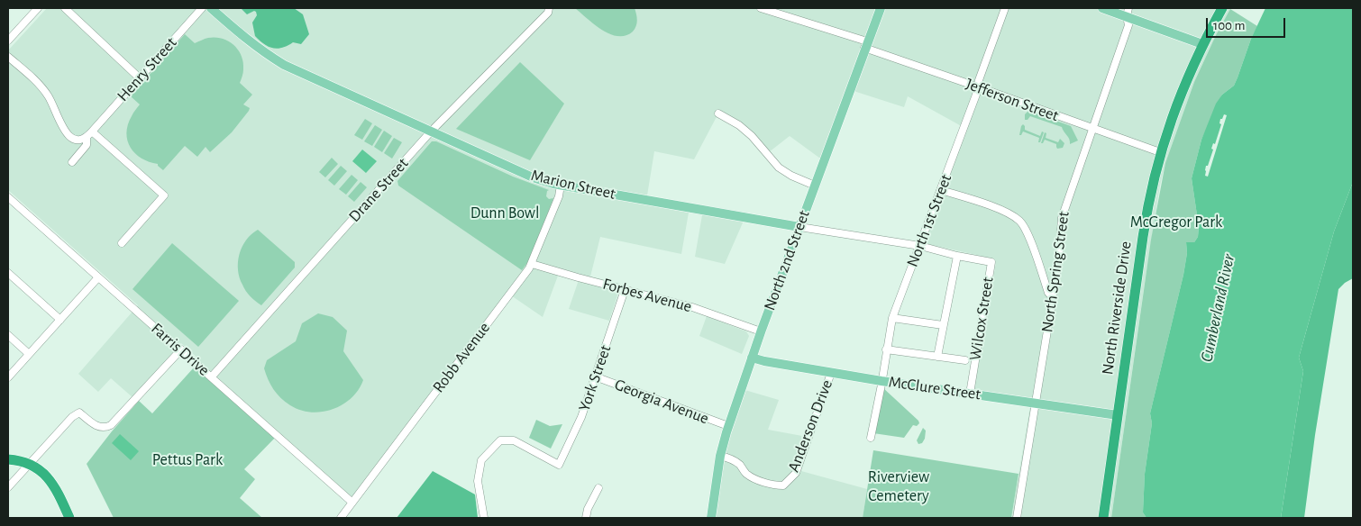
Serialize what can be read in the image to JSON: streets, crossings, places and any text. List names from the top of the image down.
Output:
{
  "streets": {
    "highway": ["North Riverside Drive"],
    "main road": ["Marion Street", "North 2nd Street", "McClure Street"],
    "street": [
      "Henry Street",
      "Jefferson Street",
      "Drane Street",
      "North 1st Street",
      "North Spring Street",
      "Forbes Avenue",
      "Wilcox Street",
      "Farris Drive",
      "Robb Avenue",
      "York Street",
      "Georgia Avenue",
      "Anderson Drive"
    ]
  },
  "crossings": [
    ["Jefferson Street", "North 1st Street"],
    ["Jefferson Street", "North 2nd Street"],
    ["Jefferson Street", "North Spring Street"],
    ["Jefferson Street", "North Riverside Drive"],
    ["Marion Street", "Drane Street"],
    ["Marion Street", "North 1st Street"],
    ["Marion Street", "North 2nd Street"],
    ["Marion Street", "Wilcox Street"],
    ["Marion Street", "Robb Avenue"],
    ["Drane Street", "Farris Drive"],
    ["North 1st Street", "Wilcox Street"],
    ["North 1st Street", "McClure Street"],
    ["North 2nd Street", "Forbes Avenue"],
    ["North 2nd Street", "McClure Street"],
    ["North 2nd Street", "Georgia Avenue"],
    ["North 2nd Street", "Anderson Drive"],
    ["North Spring Street", "McClure Street"],
    ["Forbes Avenue", "Robb Avenue"],
    ["Forbes Avenue", "York Street"],
    ["North Riverside Drive", "McClure Street"],
    ["Wilcox Street", "McClure Street"],
    ["Farris Drive", "Robb Avenue"],
    ["York Street", "Georgia Avenue"],
    ["McClure Street", "Anderson Drive"]
  ],
  "water": ["Cumberland River"],
  "parks": [
    "Dunn Bowl",
    "McGregor Park",
    "Pettus Park",
    "Riverview Cemetery"
  ],
  "scale_bar": "100 m"
}
